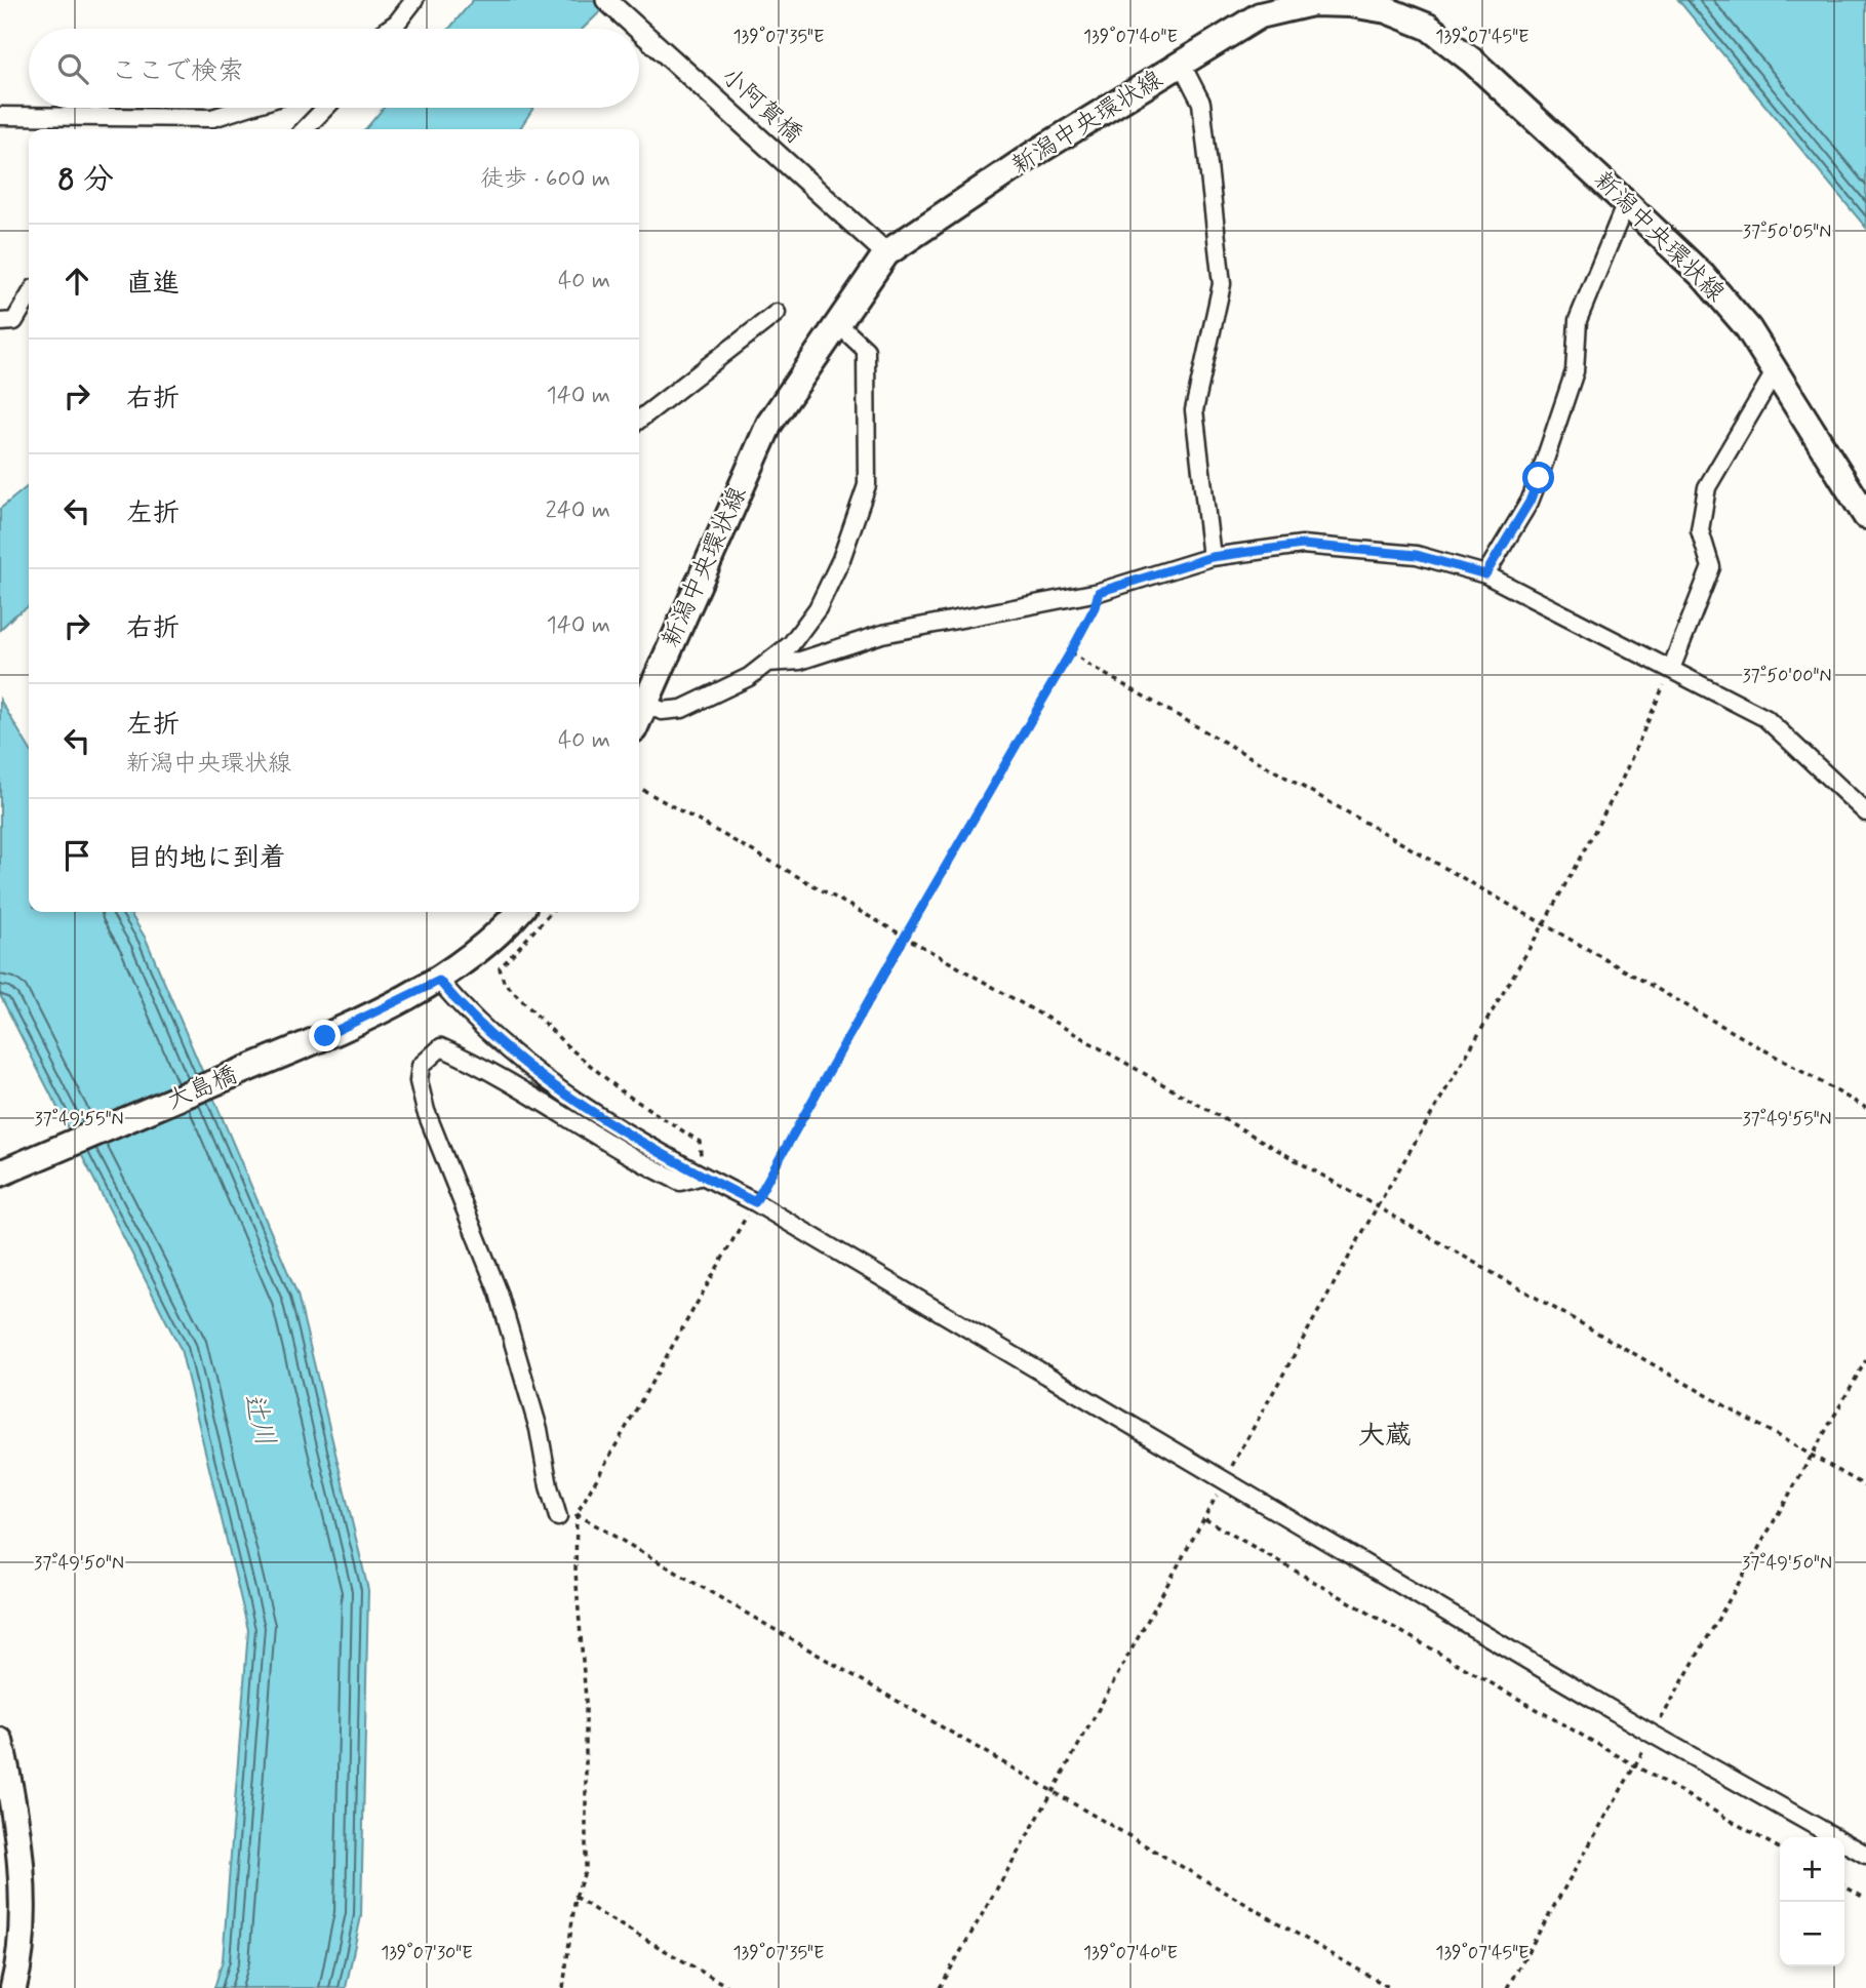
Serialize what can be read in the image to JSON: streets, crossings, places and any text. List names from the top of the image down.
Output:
{
  "streets": {
    "main road": ["新潟中央環状線", "大島橋"],
    "street": ["小阿賀橋"]
  },
  "crossings": [
    ["小阿賀橋", "新潟中央環状線"]
  ],
  "districts": ["大蔵"],
  "water": ["辻川"],
  "page": {
    "search": "ここで検索",
    "heading": ["8 分", "徒歩 · 600 m"],
    "list": [
      ["直進", "40 m"],
      ["右折", "140 m"],
      ["左折", "240 m"],
      ["右折", "140 m"],
      ["左折", "新潟中央環状線", "40 m"],
      "目的地に到着"
    ],
    "map_buttons": ["+", "−"]
  },
  "coordinates": [
    "139°07'35\"E",
    "139°07'40\"E",
    "139°07'45\"E",
    "37°50'05\"N",
    "37°50'00\"N",
    "37°49'55\"N",
    "37°49'50\"N",
    "139°07'30\"E"
  ]
}
